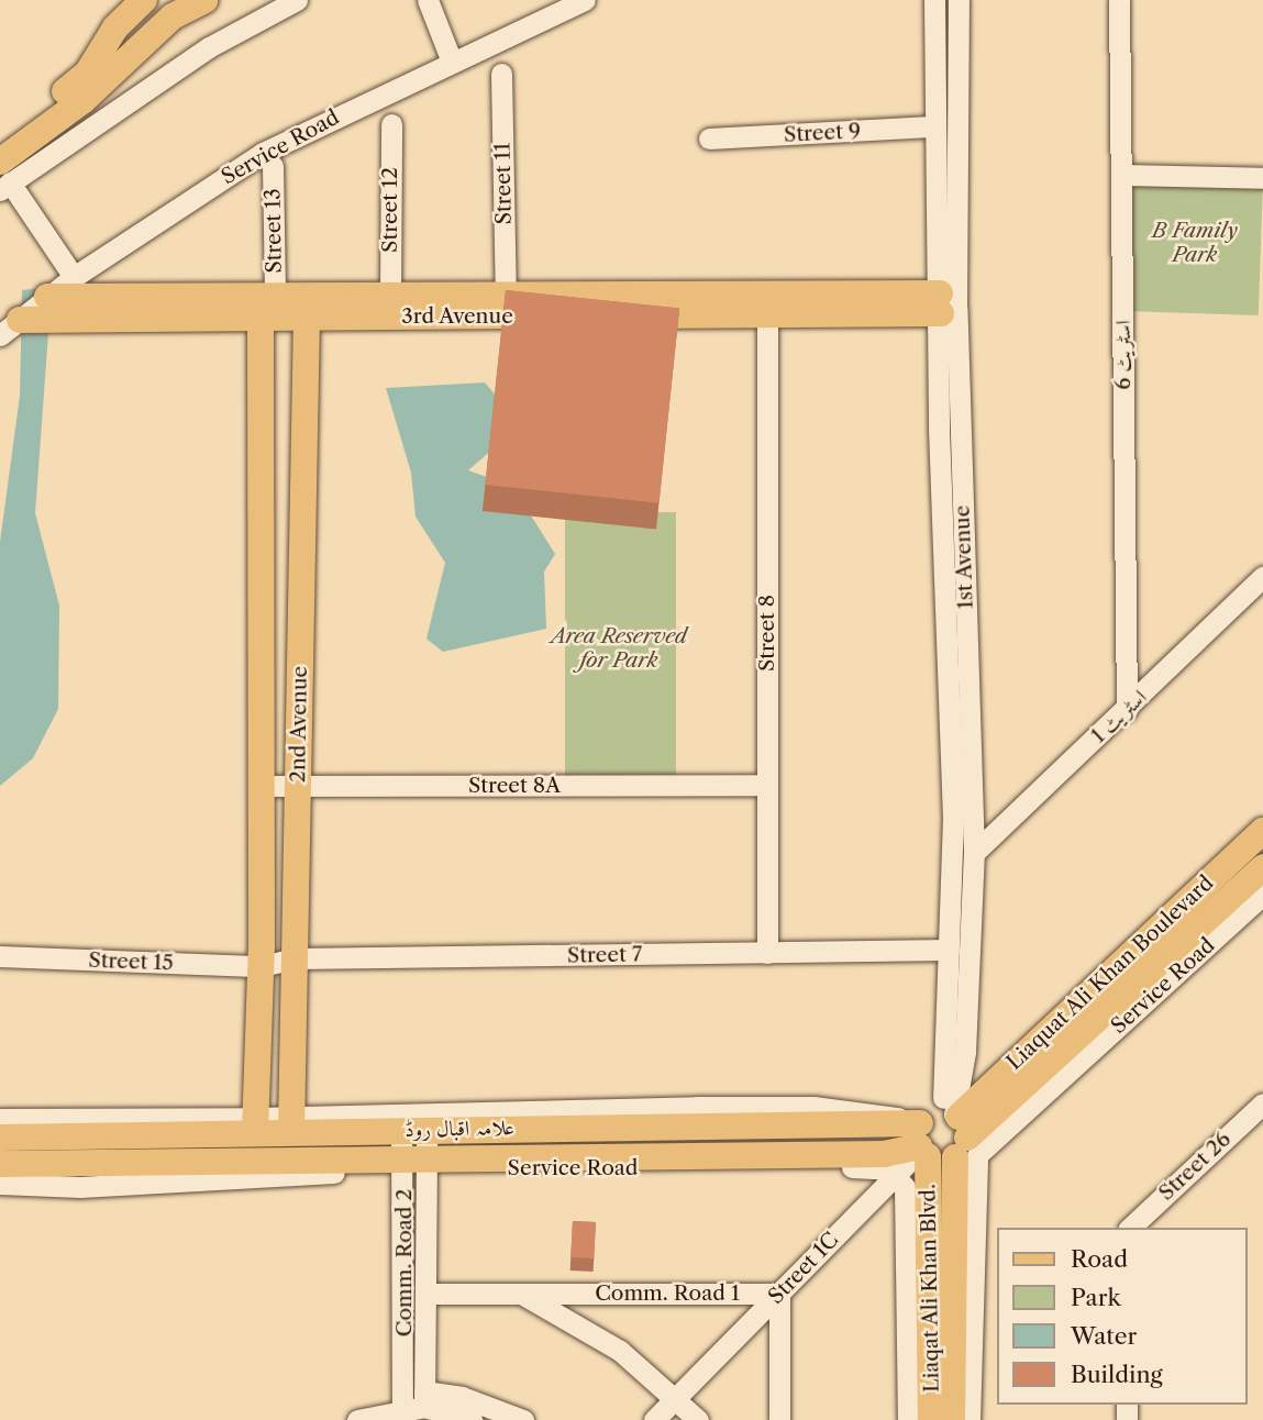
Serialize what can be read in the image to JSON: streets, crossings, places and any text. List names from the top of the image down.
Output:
{
  "streets": {
    "main road": [
      "3rd Avenue",
      "2nd Avenue",
      "Liaquat Ali Khan Boulevard",
      "علامہ اقبال روڈ",
      "Liaqat Ali Khan Blvd."
    ],
    "street": [
      "Street 9",
      "Service Road",
      "Street 11",
      "Street 12",
      "Street 13",
      "اسٹریٹ 6",
      "1st Avenue",
      "Street 8",
      "اسٹریٹ 1",
      "Street 8A",
      "Street 7",
      "Street 15",
      "Street 26",
      "Comm. Road 2",
      "Street 1C",
      "Comm. Road 1"
    ]
  },
  "crossings": [
    ["Service Road", "3rd Avenue"],
    ["Service Road", "1st Avenue"],
    ["Service Road", "Liaquat Ali Khan Boulevard"],
    ["Service Road", "علامہ اقبال روڈ"],
    ["Service Road", "Comm. Road 2"],
    ["Service Road", "Street 1C"],
    ["Service Road", "Liaqat Ali Khan Blvd."],
    ["Street 11", "3rd Avenue"],
    ["Street 12", "3rd Avenue"],
    ["Street 13", "3rd Avenue"],
    ["Street 13", "2nd Avenue"],
    ["3rd Avenue", "Street 8"],
    ["3rd Avenue", "2nd Avenue"],
    ["اسٹریٹ 6", "اسٹریٹ 1"],
    ["1st Avenue", "اسٹریٹ 1"],
    ["1st Avenue", "Liaquat Ali Khan Boulevard"],
    ["1st Avenue", "علامہ اقبال روڈ"],
    ["1st Avenue", "Street 1C"],
    ["1st Avenue", "Liaqat Ali Khan Blvd."],
    ["Street 8", "Street 8A"],
    ["Street 8", "Street 7"],
    ["2nd Avenue", "Street 8A"],
    ["2nd Avenue", "Street 7"],
    ["2nd Avenue", "Street 15"],
    ["2nd Avenue", "علامہ اقبال روڈ"],
    ["Street 7", "Street 15"],
    ["Liaquat Ali Khan Boulevard", "علامہ اقبال روڈ"],
    ["Liaquat Ali Khan Boulevard", "Street 1C"],
    ["Liaquat Ali Khan Boulevard", "Liaqat Ali Khan Blvd."],
    ["علامہ اقبال روڈ", "Comm. Road 2"],
    ["علامہ اقبال روڈ", "Street 1C"],
    ["علامہ اقبال روڈ", "Liaqat Ali Khan Blvd."],
    ["Comm. Road 2", "Comm. Road 1"],
    ["Street 1C", "Liaqat Ali Khan Blvd."],
    ["Street 1C", "Comm. Road 1"]
  ],
  "parks": ["B Family Park", "Area Reserved for Park"],
  "legend": [
    "Road",
    "Park",
    "Water",
    "Building"
  ]
}
